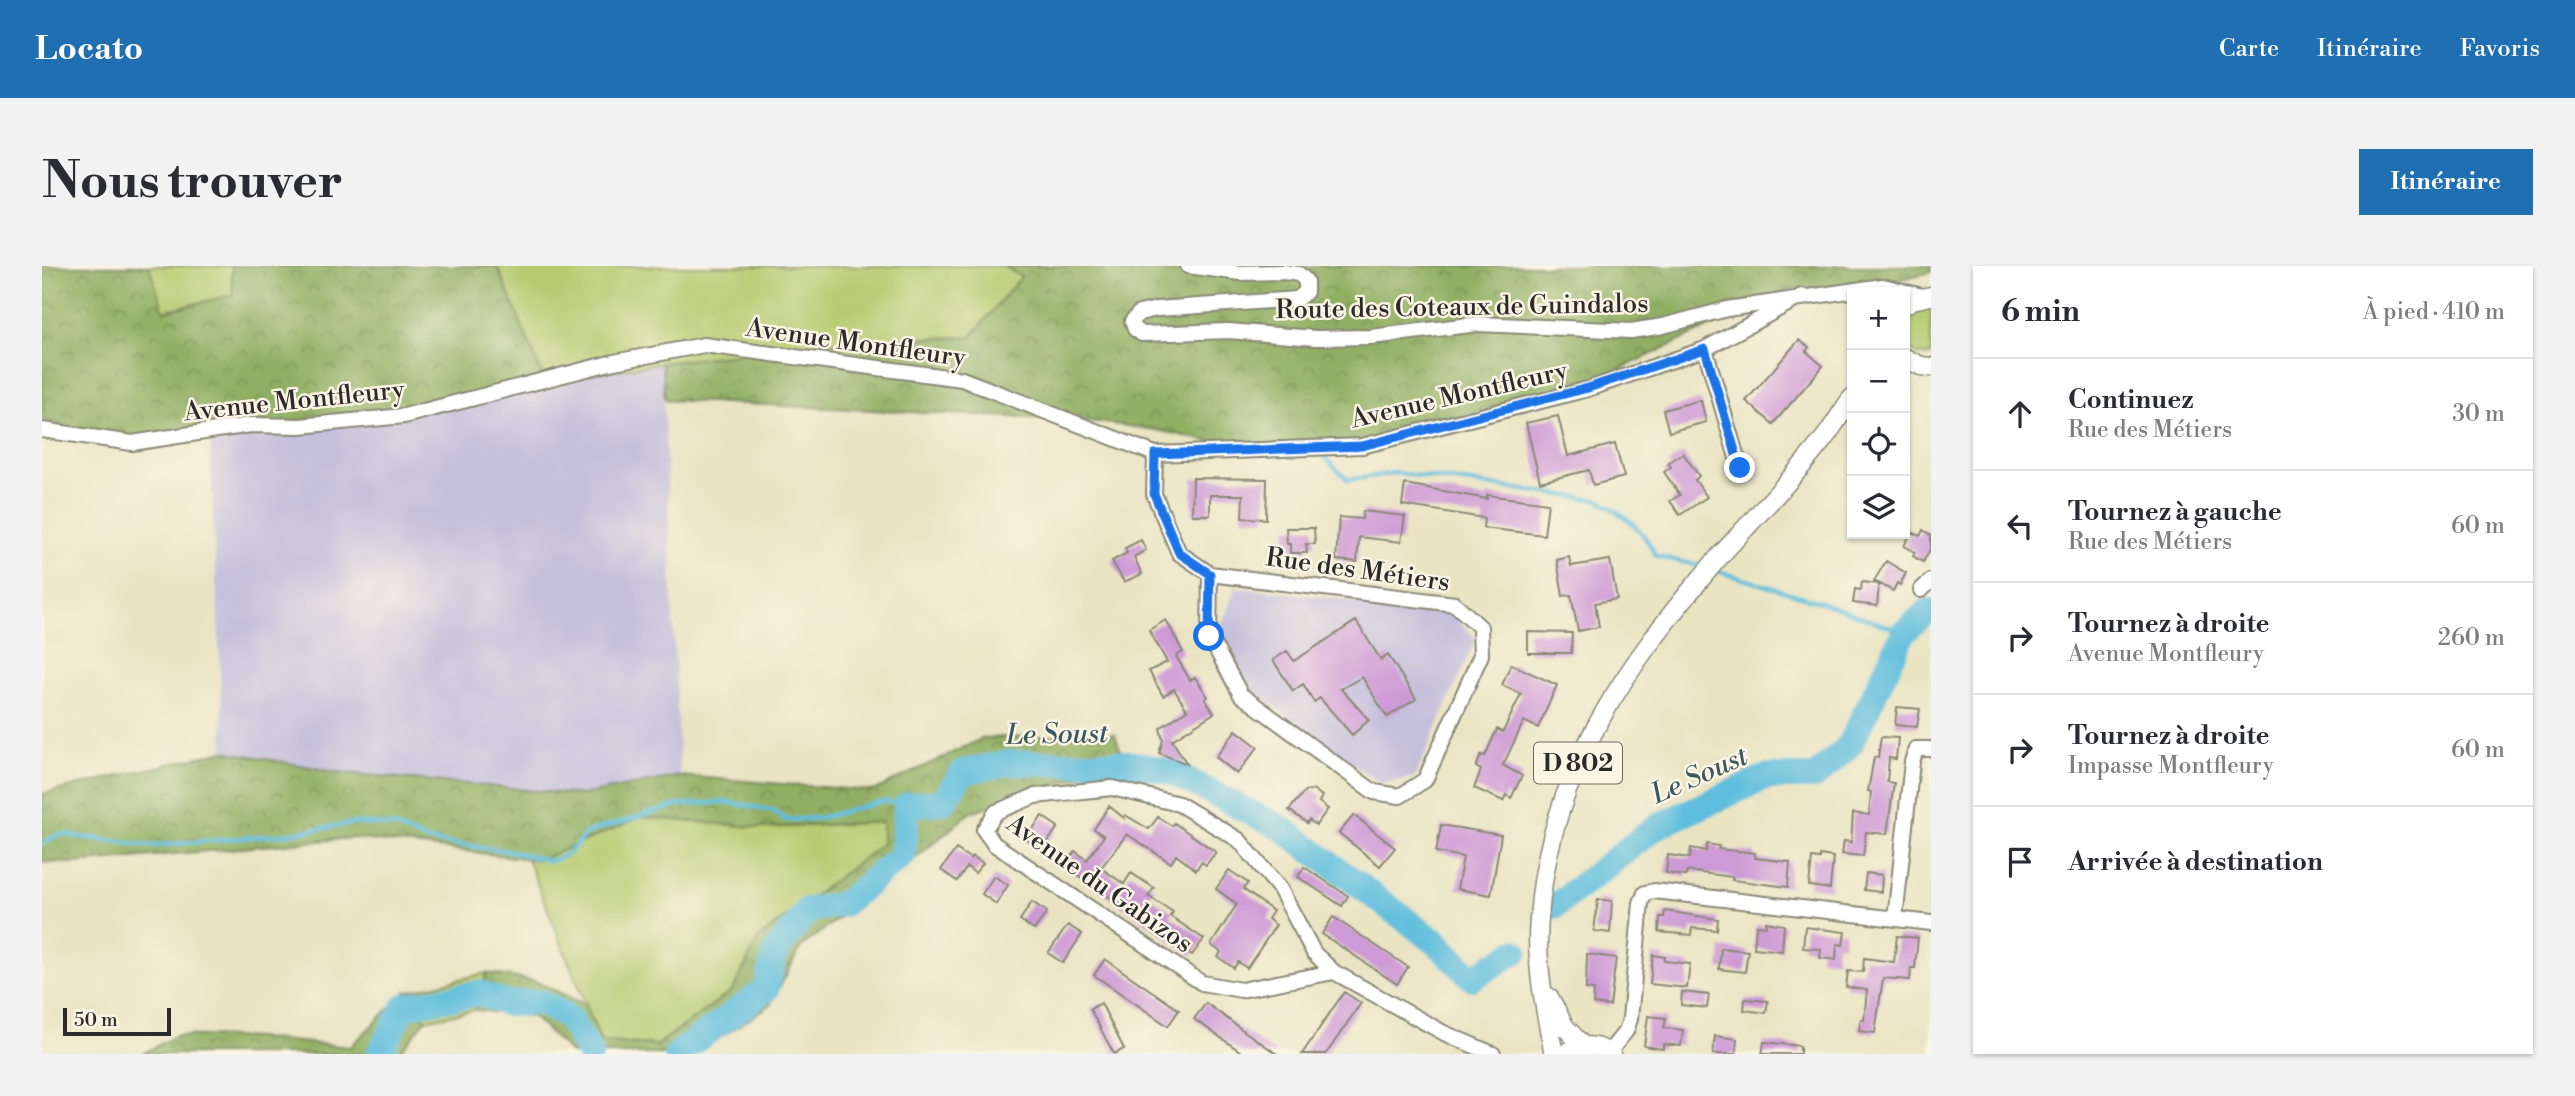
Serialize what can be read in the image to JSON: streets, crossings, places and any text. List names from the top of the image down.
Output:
{
  "streets": {
    "main road": ["D 802"],
    "street": [
      "Route des Coteaux de Guindalos",
      "Avenue Montfleury",
      "Rue des Métiers",
      "Avenue du Gabizos"
    ]
  },
  "crossings": [
    ["Route des Coteaux de Guindalos", "Avenue Montfleury"],
    ["Avenue Montfleury", "Rue des Métiers"]
  ],
  "water": ["Le Soust"],
  "scale_bar": "50 m",
  "page": {
    "header": "Locato",
    "nav": ["Carte", "Itinéraire", "Favoris"],
    "buttons": "Itinéraire",
    "title": "Nous trouver",
    "heading": ["6 min", "À pied · 410 m"],
    "map_buttons": ["+", "−"],
    "list": [
      ["Continuez", "Rue des Métiers", "30 m"],
      ["Tournez à gauche", "Rue des Métiers", "60 m"],
      ["Tournez à droite", "Avenue Montfleury", "260 m"],
      ["Tournez à droite", "Impasse Montfleury", "60 m"],
      "Arrivée à destination"
    ],
    "scale": "50 m"
  }
}
